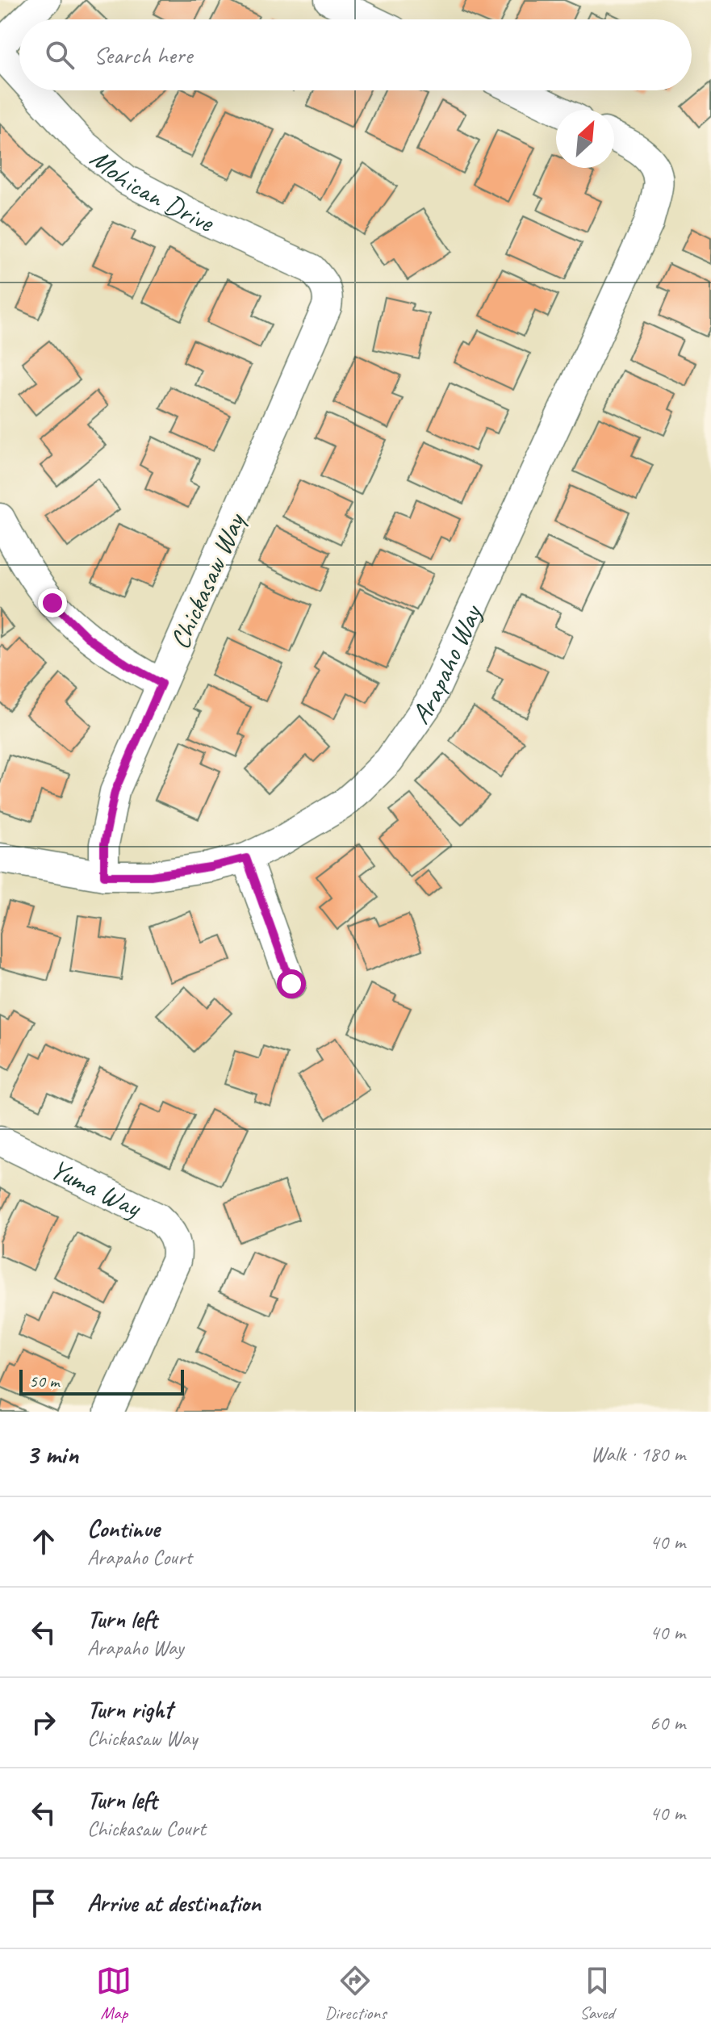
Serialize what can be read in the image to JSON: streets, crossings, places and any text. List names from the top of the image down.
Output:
{
  "streets": {
    "street": [
      "Mohican Drive",
      "Chickasaw Way",
      "Arapaho Way",
      "Yuma Way"
    ]
  },
  "crossings": [
    ["Mohican Drive", "Chickasaw Way"],
    ["Chickasaw Way", "Arapaho Way"]
  ],
  "scale_bar": "50 m",
  "north": "top right",
  "page": {
    "search": "Search here",
    "scale": "50 m",
    "heading": ["3 min", "Walk · 180 m"],
    "list": [
      ["Continue", "Arapaho Court", "40 m"],
      ["Turn left", "Arapaho Way", "40 m"],
      ["Turn right", "Chickasaw Way", "60 m"],
      ["Turn left", "Chickasaw Court", "40 m"],
      "Arrive at destination"
    ],
    "nav": ["Map", "Directions", "Saved"]
  }
}
